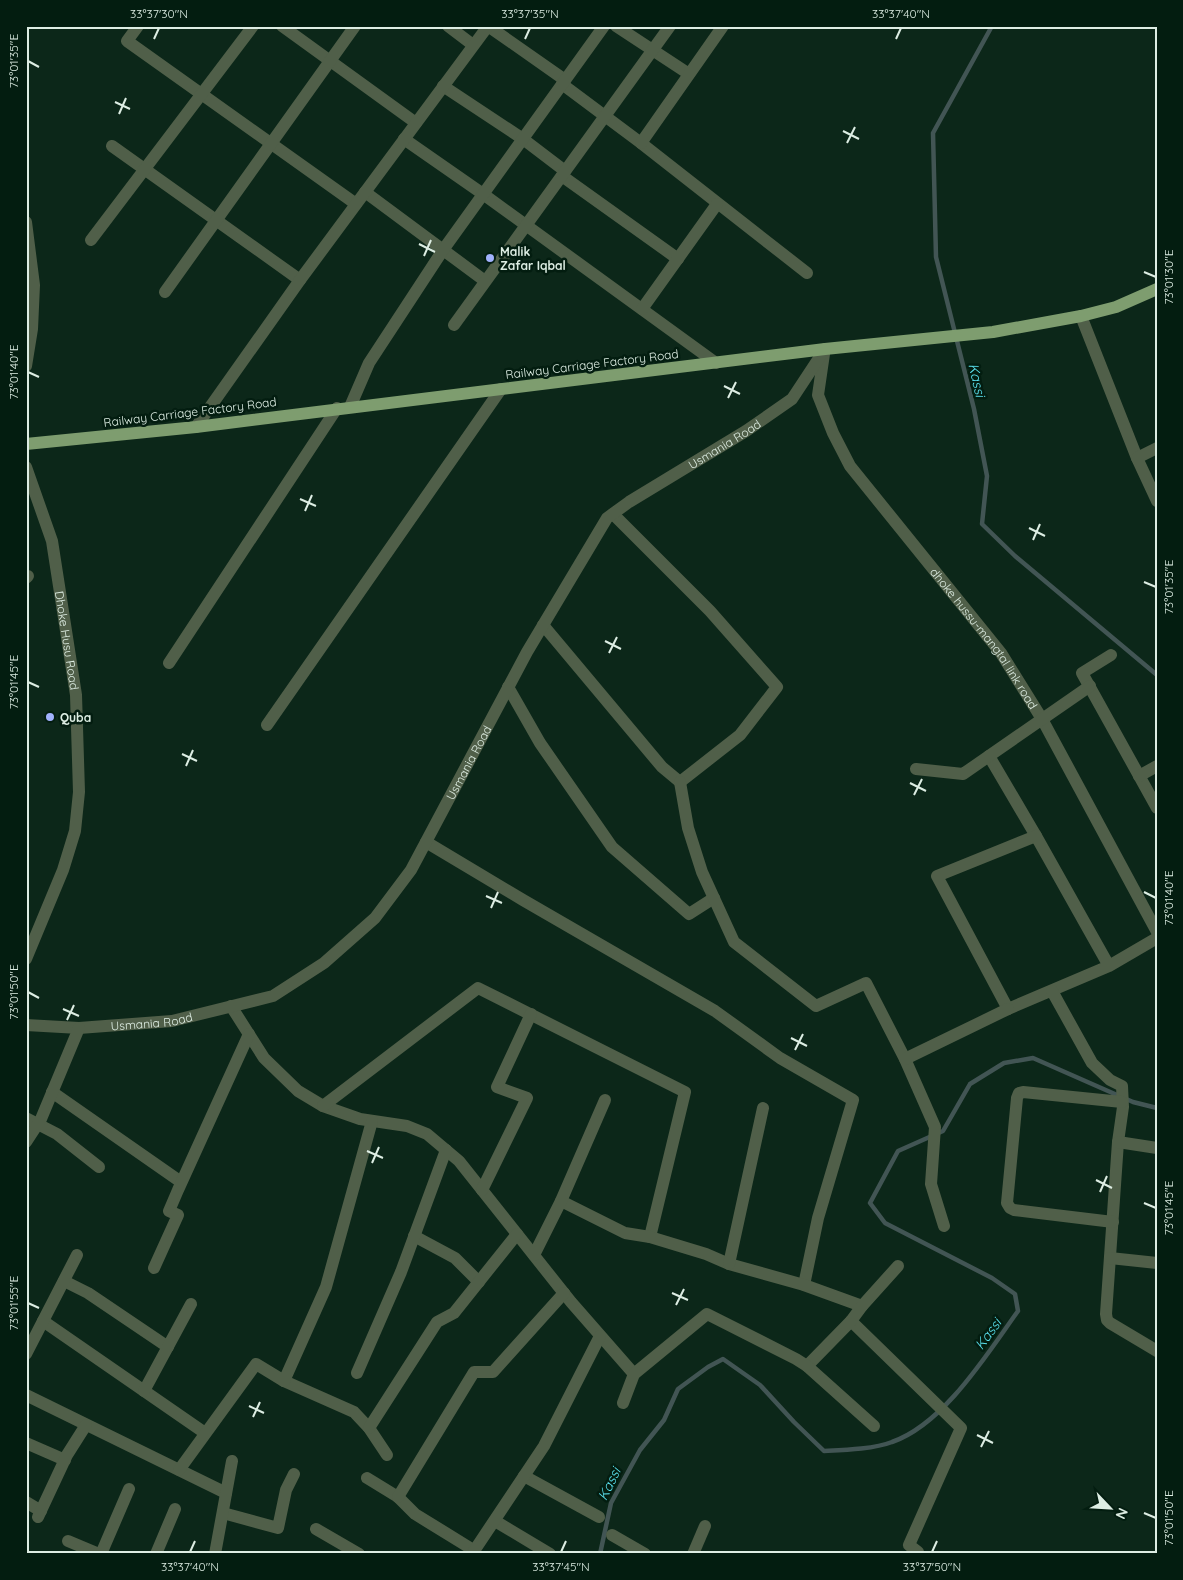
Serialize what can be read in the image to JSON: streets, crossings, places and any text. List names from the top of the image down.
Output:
{
  "streets": {
    "main road": ["Railway Carriage Factory Road"],
    "street": ["Usmania Road", "dhoke hussu-mangtal link road", "Dhoke Husu Road"]
  },
  "crossings": [
    ["Railway Carriage Factory Road", "Usmania Road"],
    ["Railway Carriage Factory Road", "dhoke hussu-mangtal link road"],
    ["Usmania Road", "dhoke hussu-mangtal link road"]
  ],
  "water": ["Kassi"],
  "places": ["Malik Zafar Iqbal", "Quba"],
  "north": "bottom right",
  "coordinates": [
    "33°37'30\"N",
    "33°37'35\"N",
    "33°37'40\"N",
    "73°01'35\"E",
    "73°01'30\"E",
    "73°01'40\"E",
    "73°01'45\"E",
    "73°01'50\"E",
    "73°01'55\"E",
    "33°37'45\"N",
    "33°37'50\"N"
  ]
}
